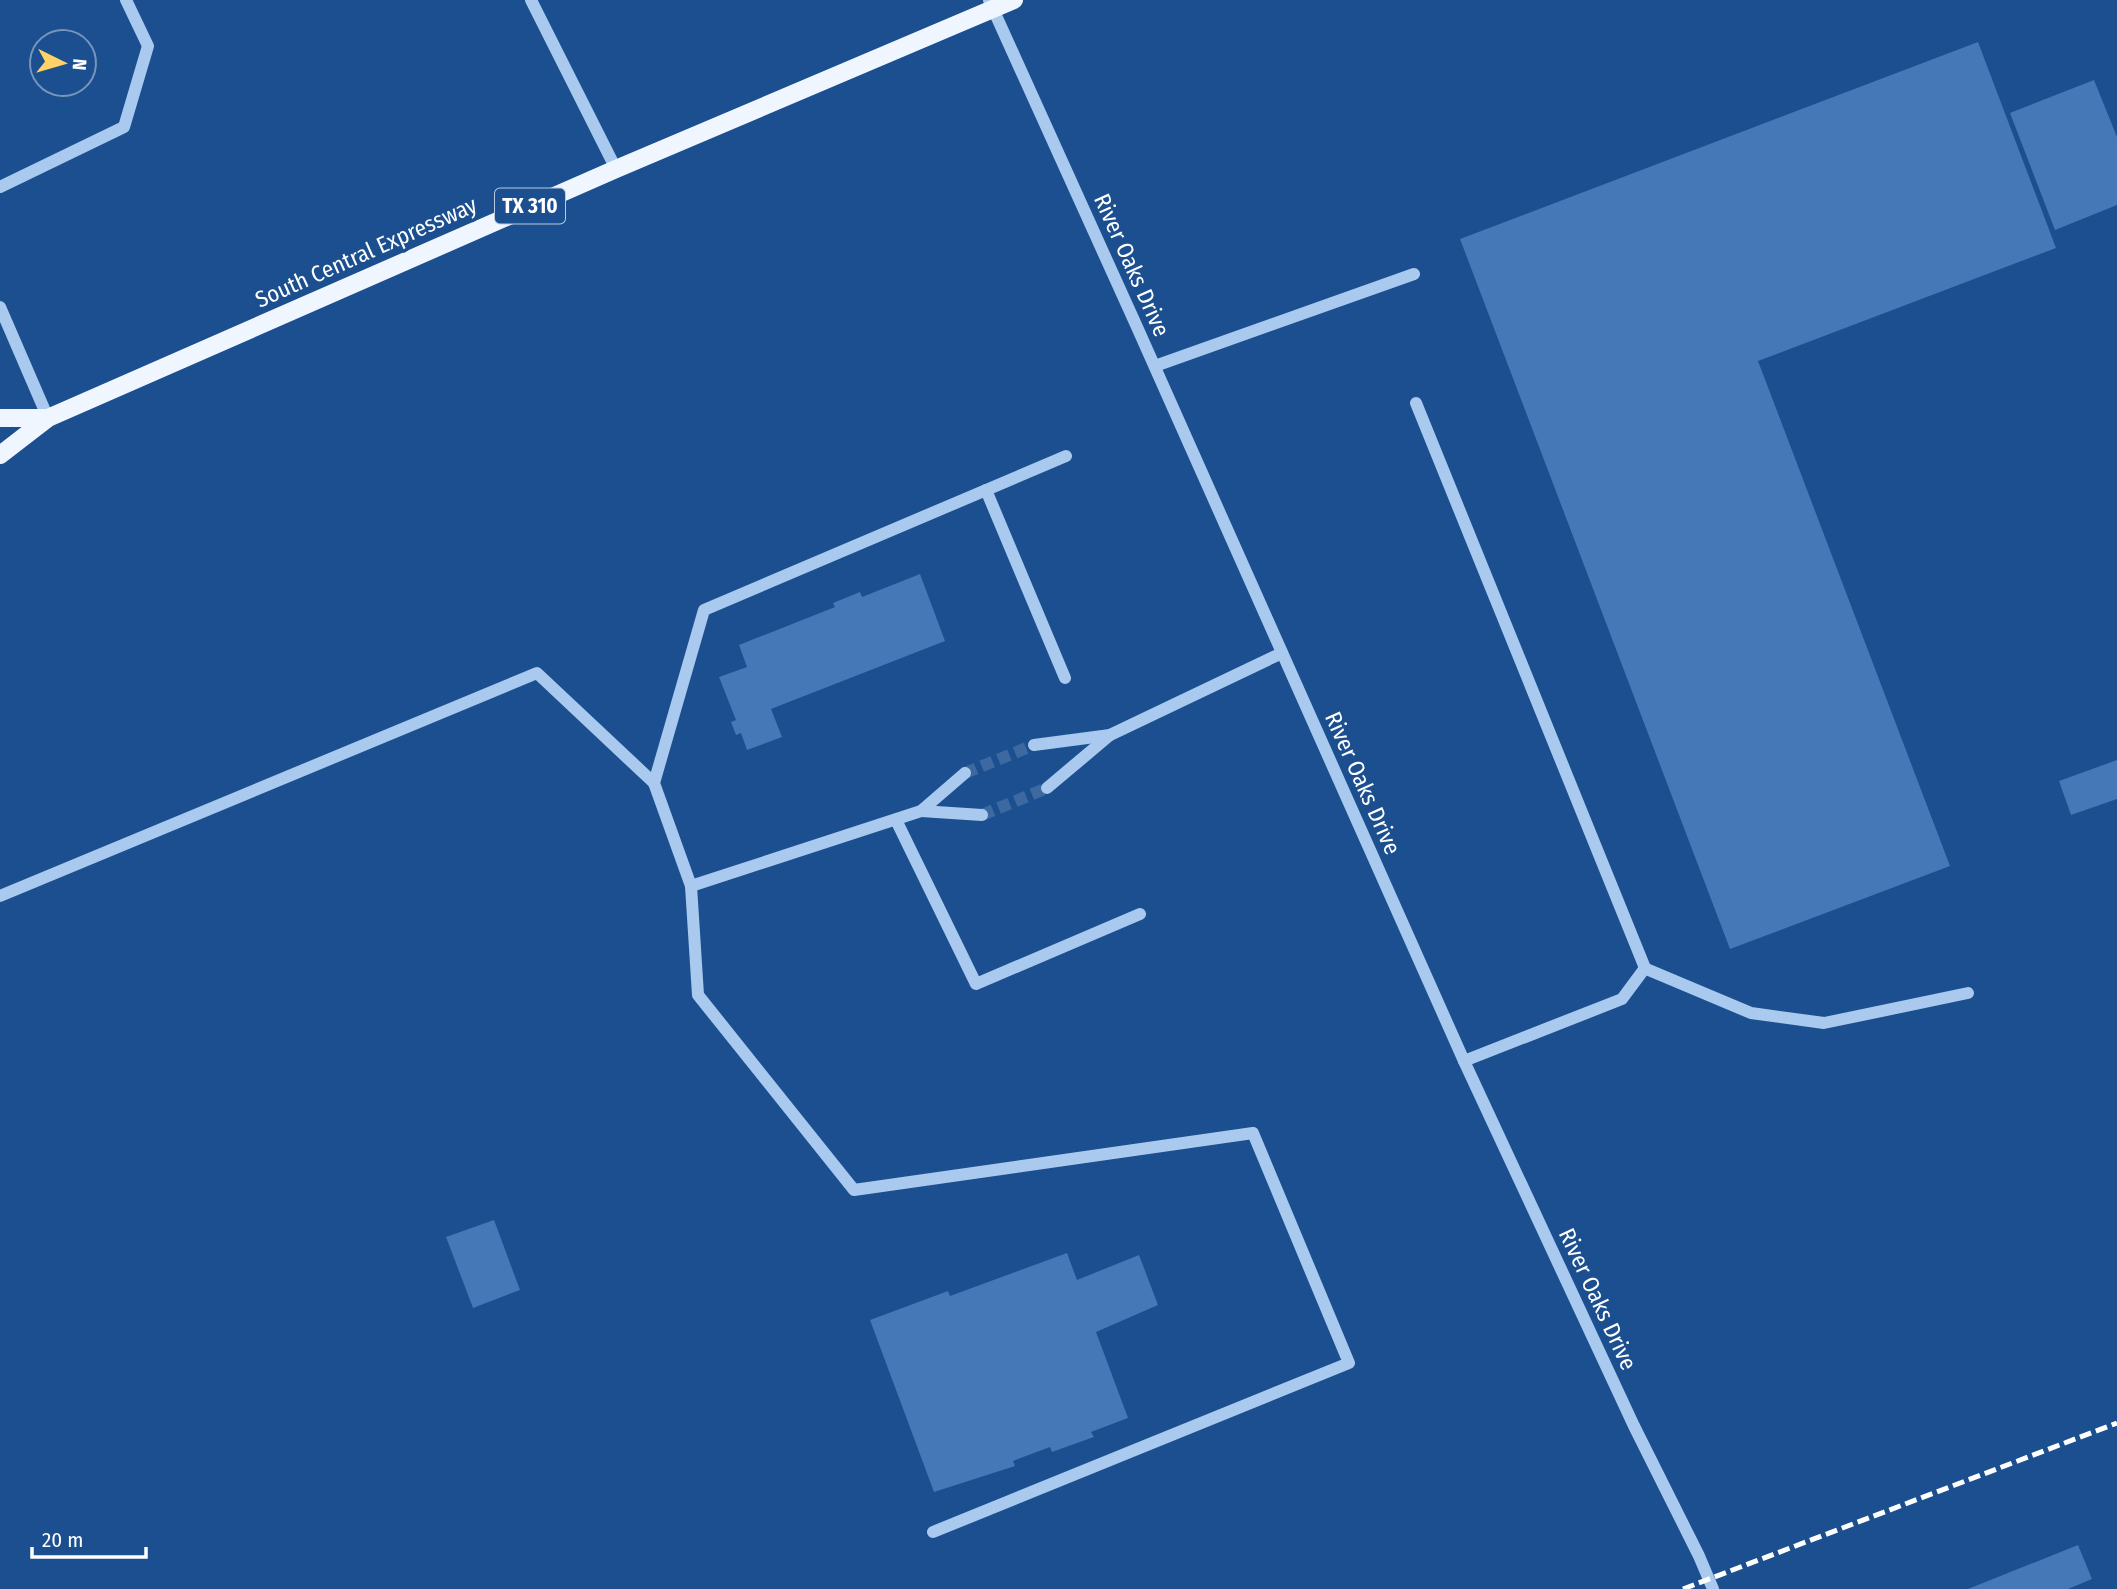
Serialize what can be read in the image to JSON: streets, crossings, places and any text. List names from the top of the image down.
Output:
{
  "streets": {
    "main road": ["TX 310", "South Central Expressway"],
    "street": ["River Oaks Drive"]
  },
  "crossings": [
    ["South Central Expressway", "River Oaks Drive"]
  ],
  "scale_bar": "20 m",
  "north": "right"
}
